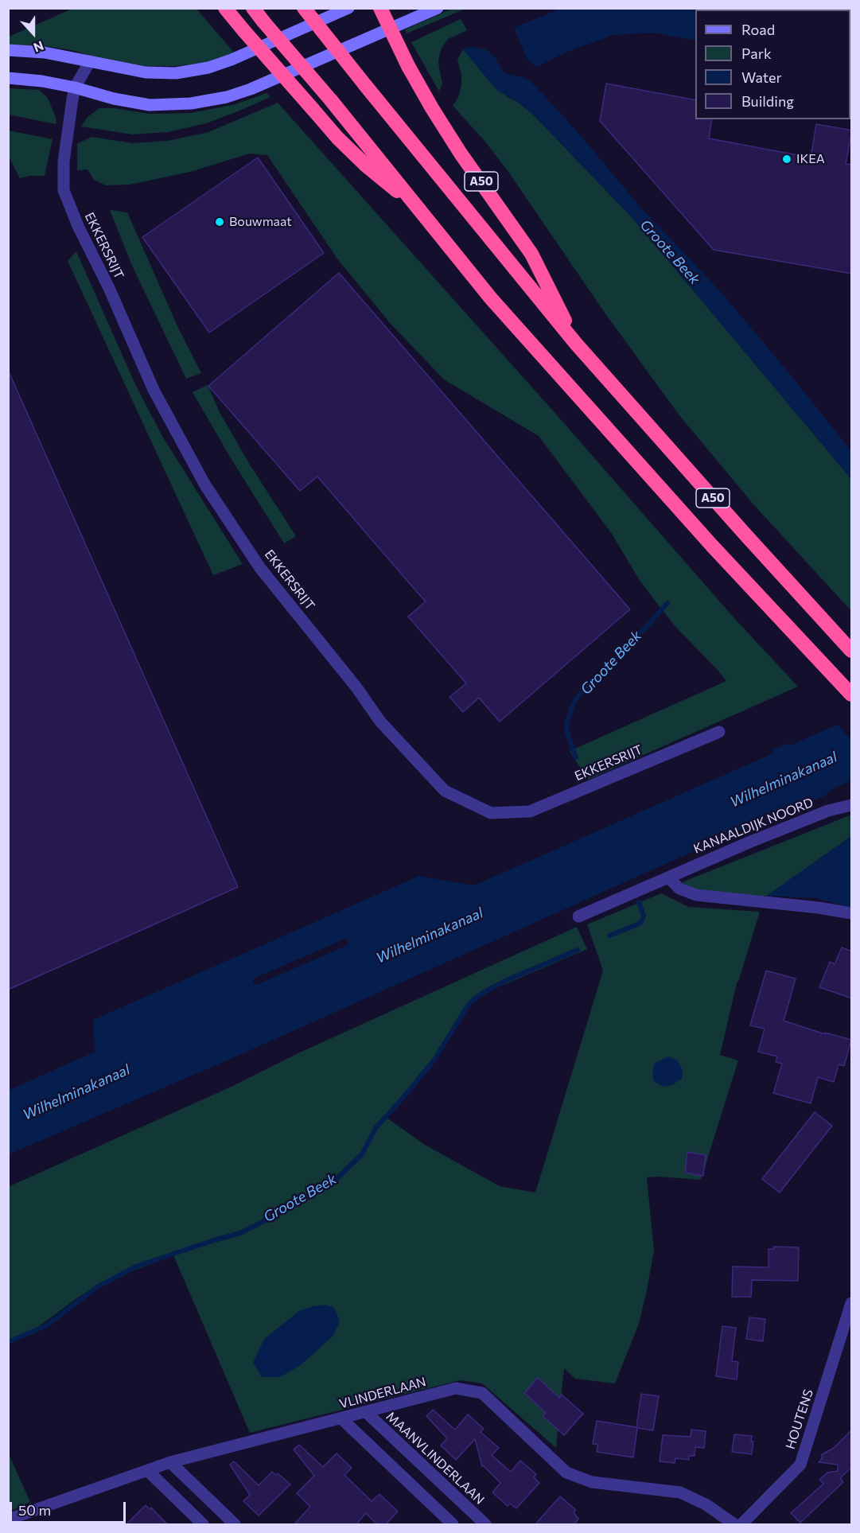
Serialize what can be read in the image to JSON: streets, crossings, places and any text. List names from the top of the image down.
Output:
{
  "streets": {
    "highway": ["A50"],
    "street": [
      "EKKERSRIJT",
      "KANAALDIJK NOORD",
      "VLINDERLAAN",
      "HOUTENS",
      "MAANVLINDERLAAN"
    ]
  },
  "crossings": [
    ["VLINDERLAAN", "MAANVLINDERLAAN"]
  ],
  "water": ["Groote Beek", "Wilhelminakanaal"],
  "places": ["IKEA", "Bouwmaat"],
  "legend": [
    "Road",
    "Park",
    "Water",
    "Building"
  ],
  "scale_bar": "50 m",
  "north": "bottom"
}
